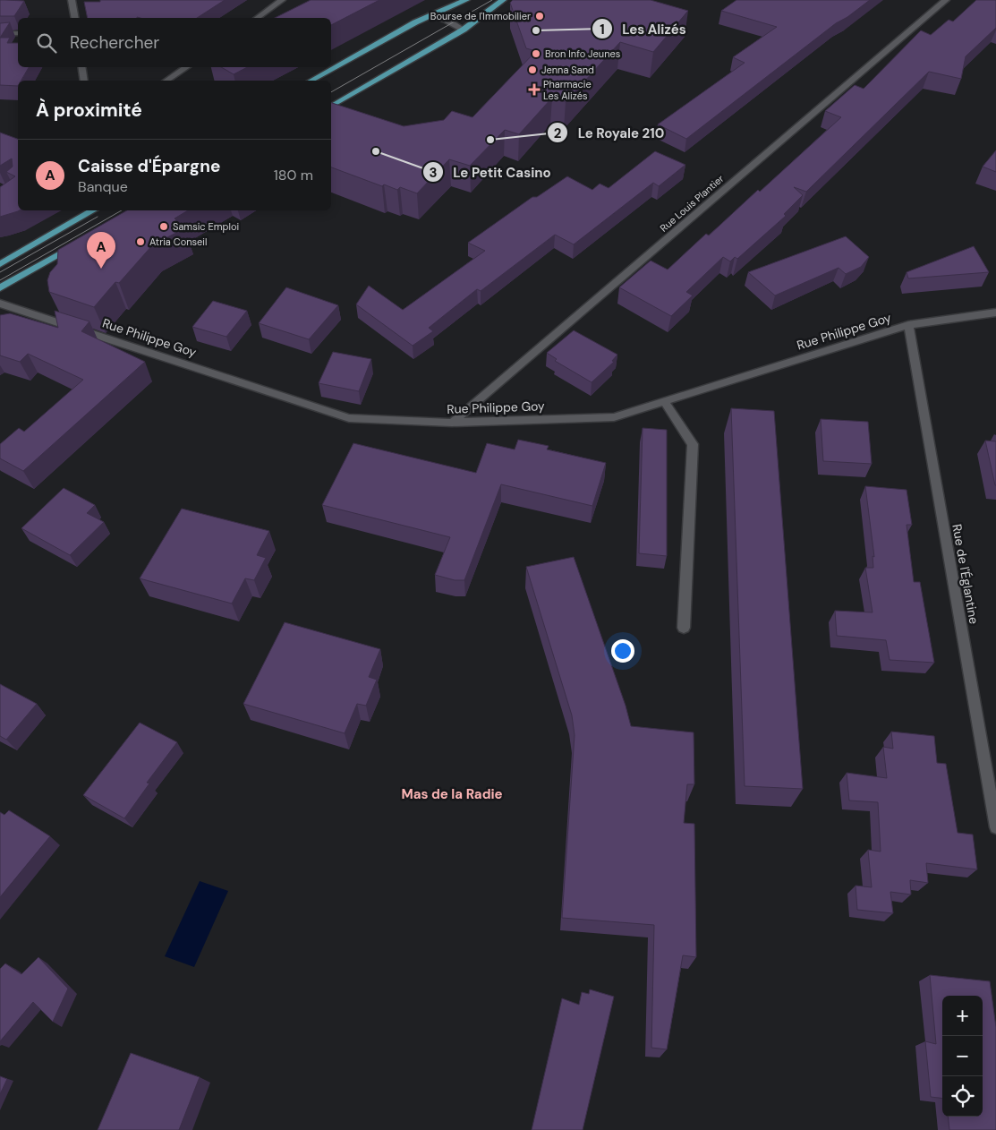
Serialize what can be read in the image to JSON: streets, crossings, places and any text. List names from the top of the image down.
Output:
{
  "streets": {
    "street": ["Rue Louis Plantier", "Rue Philippe Goy", "Rue de l'Églantine"]
  },
  "crossings": [
    ["Rue Louis Plantier", "Rue Philippe Goy"],
    ["Rue Philippe Goy", "Rue de l'Églantine"]
  ],
  "districts": ["Mas de la Radie"],
  "places": {
    "other": [
      "Bourse de l'Immobilier",
      "Les Alizés",
      "Bron Info Jeunes",
      "Jenna Sand",
      "Le Royale 210",
      "Le Petit Casino",
      "Samsic Emploi",
      "Atria Conseil"
    ],
    "health": ["Pharmacie Les Alizés"]
  },
  "page": {
    "search": "Rechercher",
    "heading": "À proximité",
    "list": [
      {
        "mark": "A",
        "name": "Caisse d'Épargne",
        "note": "Banque",
        "value": "180 m"
      }
    ],
    "pins": "A",
    "map_buttons": ["+", "−"]
  }
}
